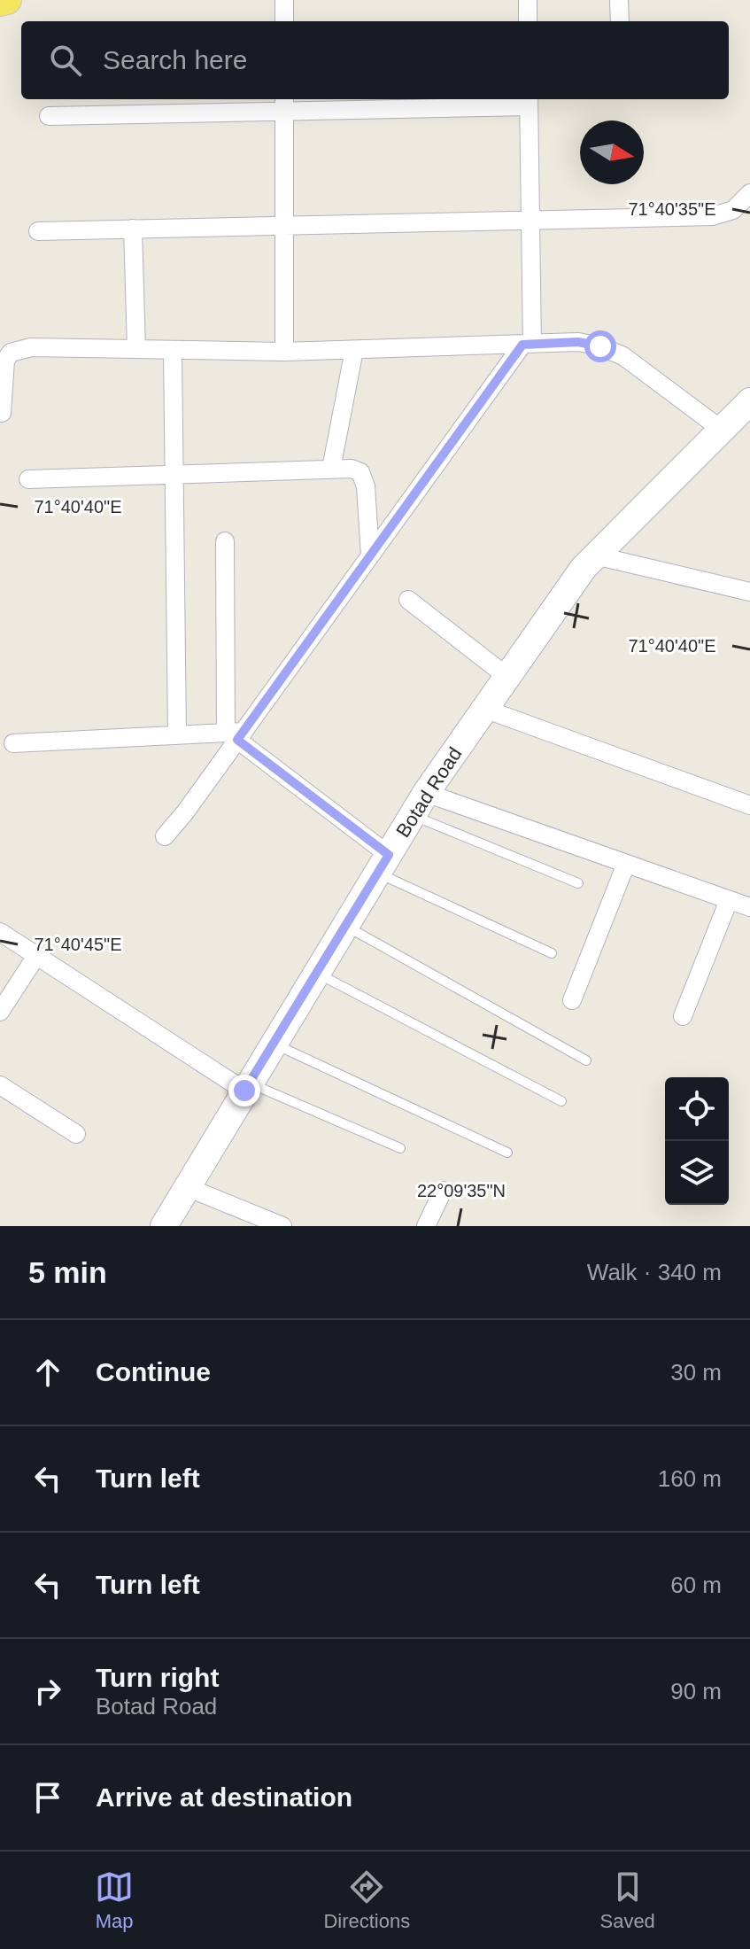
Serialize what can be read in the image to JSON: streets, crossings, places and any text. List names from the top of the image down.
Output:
{
  "streets": {
    "main road": ["Botad Road"]
  },
  "north": "right",
  "page": {
    "search": "Search here",
    "heading": ["5 min", "Walk · 340 m"],
    "list": [
      ["Continue", "30 m"],
      ["Turn left", "160 m"],
      ["Turn left", "60 m"],
      ["Turn right", "Botad Road", "90 m"],
      "Arrive at destination"
    ],
    "nav": ["Map", "Directions", "Saved"]
  },
  "coordinates": [
    "71°40'35\"E",
    "71°40'40\"E",
    "71°40'45\"E",
    "22°09'35\"N"
  ]
}
